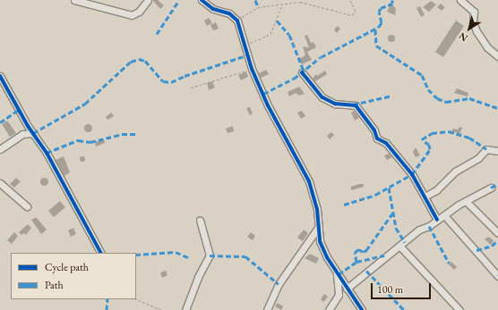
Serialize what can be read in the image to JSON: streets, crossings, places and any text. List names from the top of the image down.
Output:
{
  "legend": ["Cycle path", "Path"],
  "scale_bar": "100 m",
  "north": "bottom left"
}
